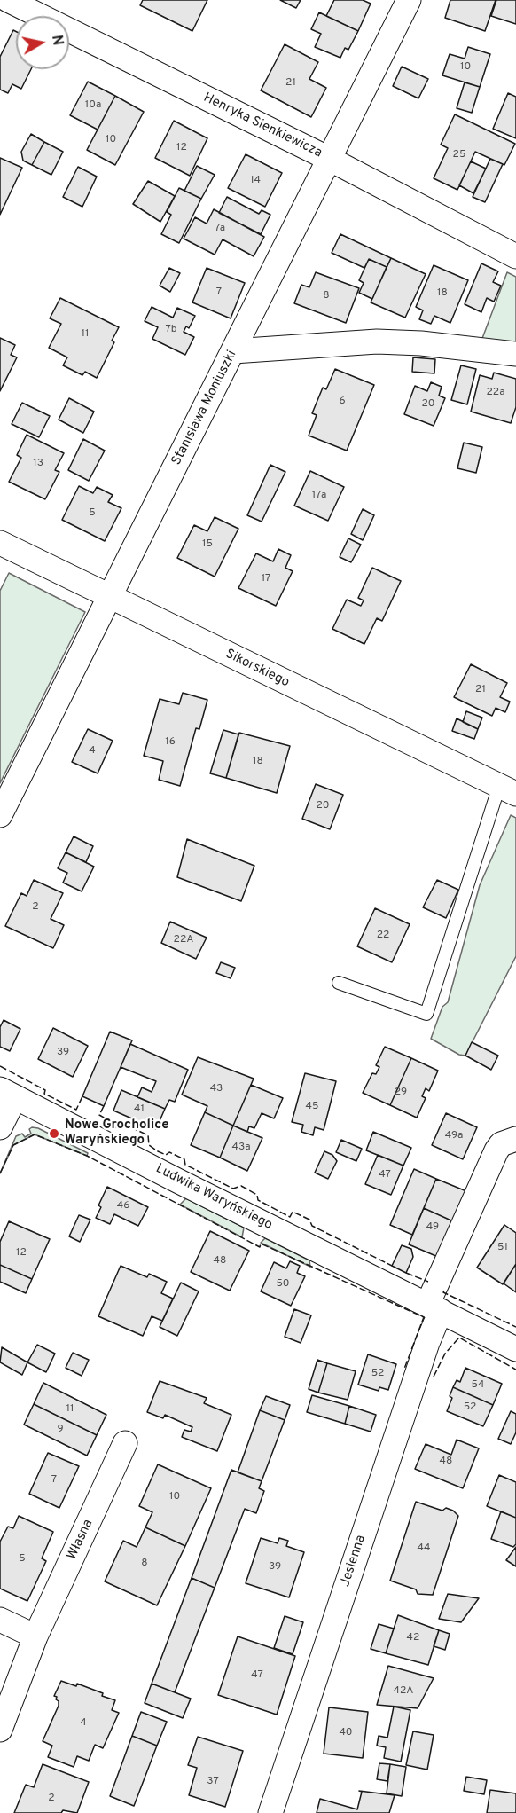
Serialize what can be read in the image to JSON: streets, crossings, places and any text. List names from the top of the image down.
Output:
{
  "streets": {
    "street": [
      "Henryka Sienkiewicza",
      "Stanisława Moniuszki",
      "Sikorskiego",
      "Ludwika Waryńskiego",
      "Własna",
      "Jesienna"
    ]
  },
  "crossings": [
    ["Henryka Sienkiewicza", "Stanisława Moniuszki"],
    ["Stanisława Moniuszki", "Sikorskiego"],
    ["Ludwika Waryńskiego", "Jesienna"]
  ],
  "places": ["Nowe Grocholice Waryńskiego"],
  "house_numbers": [
    "10",
    "21",
    "10a",
    "10",
    "12",
    "25",
    "14",
    "7a",
    "7",
    "18",
    "8",
    "7b",
    "11",
    "22a",
    "6",
    "20",
    "13",
    "17a",
    "5",
    "15",
    "17",
    "21",
    "16",
    "4",
    "18",
    "20",
    "2",
    "22",
    "22A",
    "39",
    "43",
    "29",
    "45",
    "41",
    "49a",
    "43a",
    "47",
    "46",
    "49",
    "51",
    "12",
    "48",
    "50",
    "52",
    "54",
    "52",
    "11",
    "9",
    "48",
    "7",
    "10",
    "44",
    "5",
    "8",
    "39",
    "42",
    "47",
    "42A",
    "4",
    "40",
    "37",
    "2"
  ],
  "north": "right"
}
